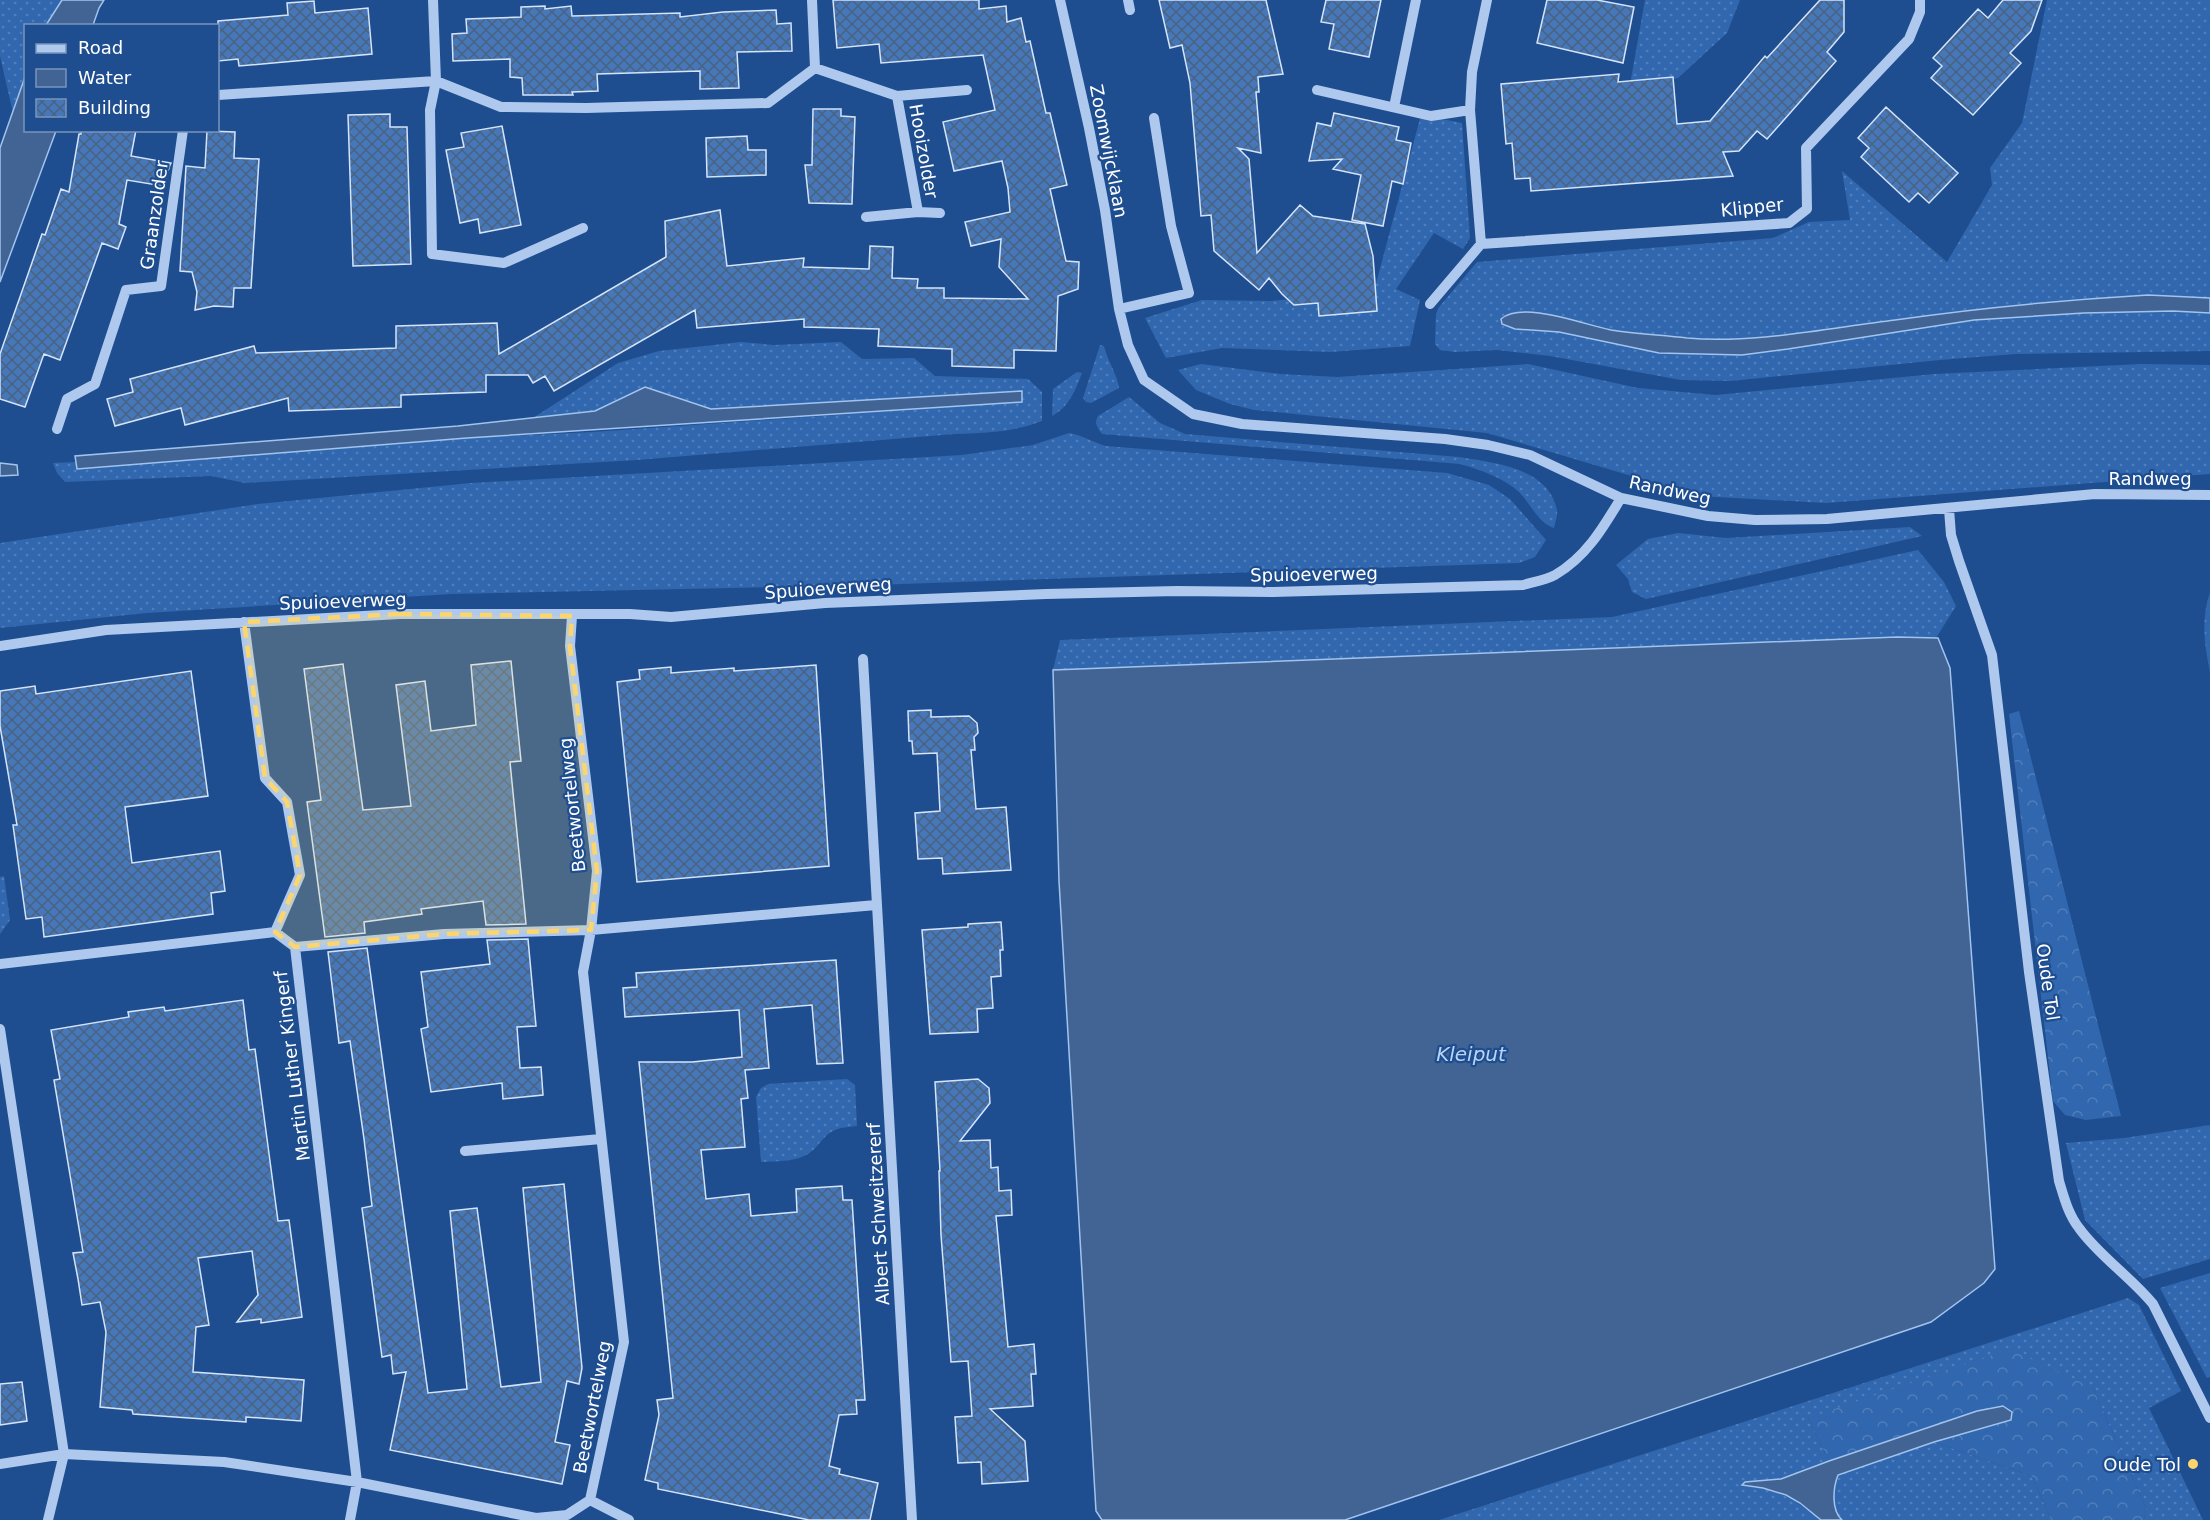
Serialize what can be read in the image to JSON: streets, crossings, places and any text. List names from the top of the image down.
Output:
{
  "streets": {
    "street": [
      "Hooizolder",
      "Zoomwijcklaan",
      "Klipper",
      "Graanzolder",
      "Randweg",
      "Spuioeverweg",
      "Beetwortelweg",
      "Oude Tol",
      "Martin Luther Kingerf",
      "Albert Schweitzererf"
    ]
  },
  "crossings": [
    ["Zoomwijcklaan", "Randweg"],
    ["Randweg", "Spuioeverweg"],
    ["Randweg", "Oude Tol"],
    ["Spuioeverweg", "Beetwortelweg"],
    ["Beetwortelweg", "Martin Luther Kingerf"]
  ],
  "water": ["Kleiput"],
  "places": ["Oude Tol"],
  "legend": ["Road", "Water", "Building"]
}
